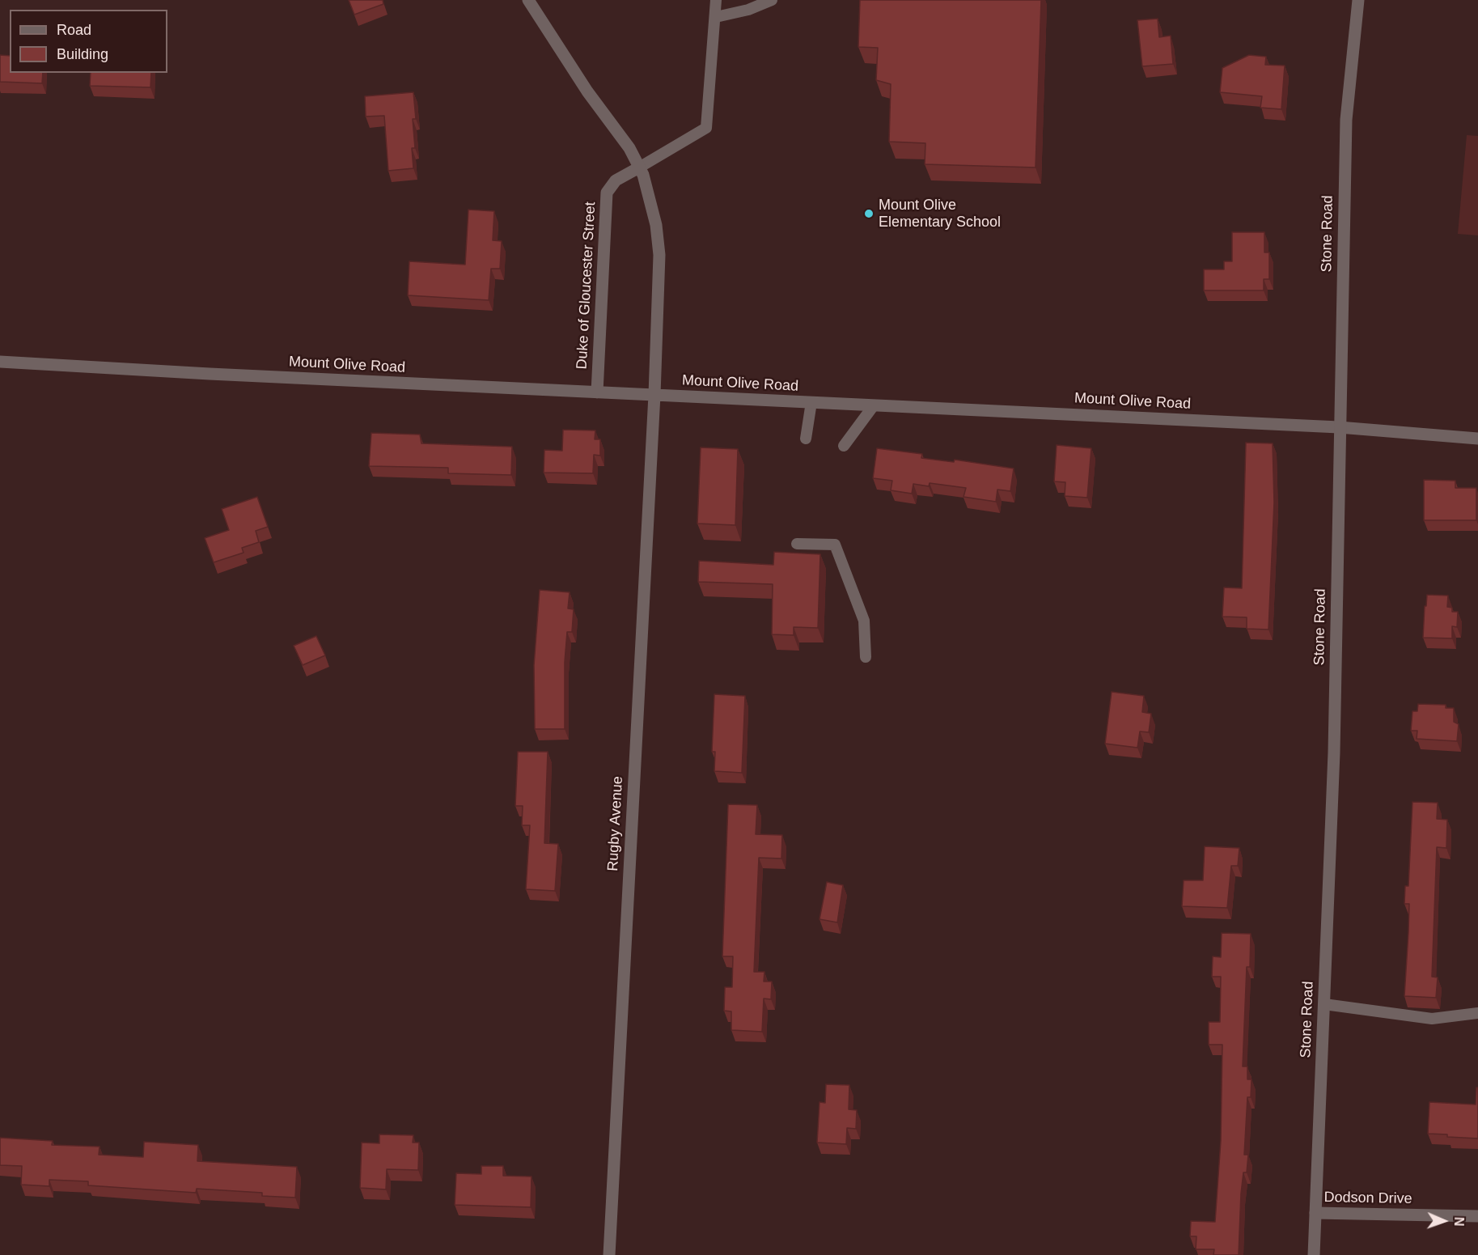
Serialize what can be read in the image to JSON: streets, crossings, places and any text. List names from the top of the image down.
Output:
{
  "streets": {
    "street": [
      "Stone Road",
      "Duke of Gloucester Street",
      "Mount Olive Road",
      "Rugby Avenue",
      "Dodson Drive"
    ]
  },
  "crossings": [
    ["Stone Road", "Mount Olive Road"],
    ["Stone Road", "Dodson Drive"],
    ["Duke of Gloucester Street", "Mount Olive Road"],
    ["Mount Olive Road", "Rugby Avenue"]
  ],
  "places": ["Mount Olive Elementary School"],
  "legend": ["Road", "Building"],
  "north": "right"
}
